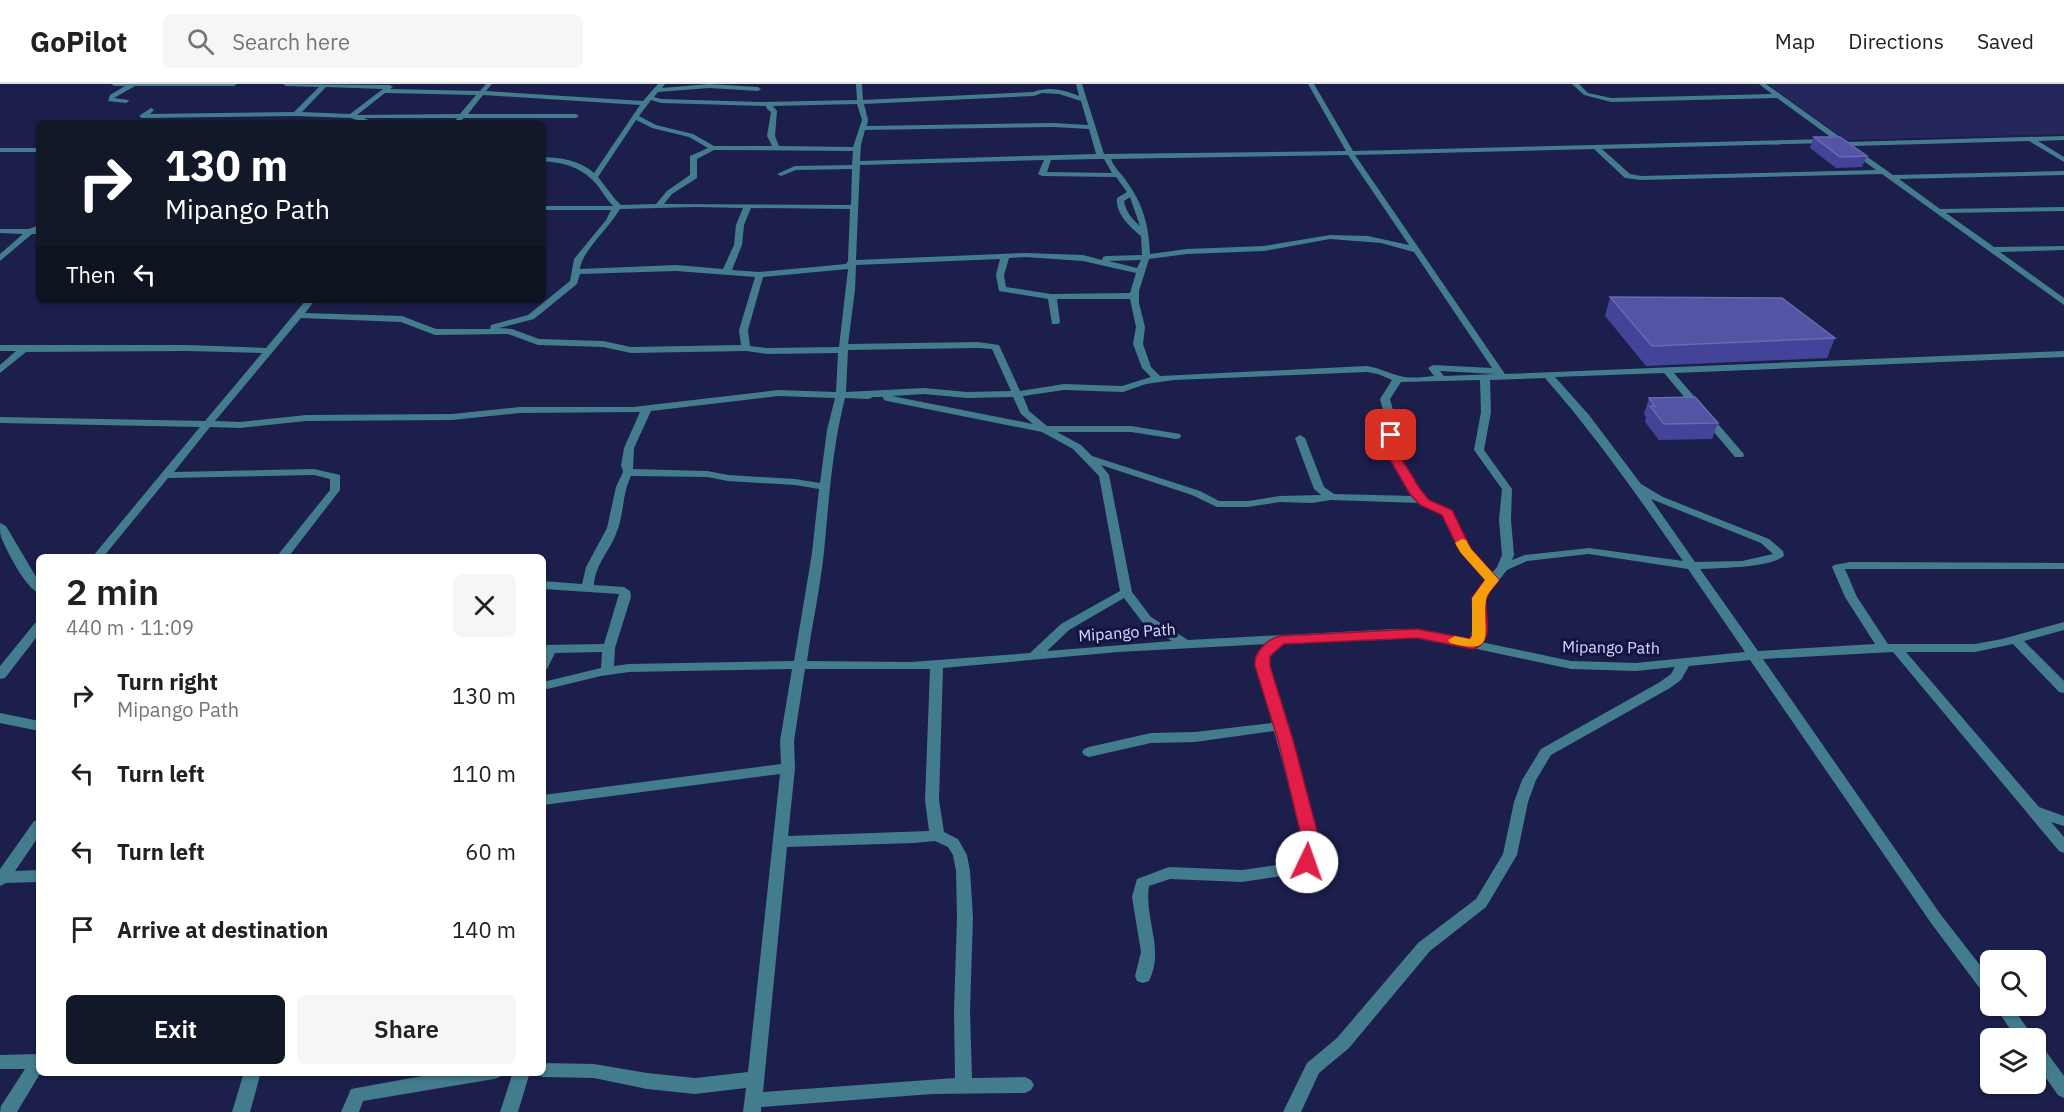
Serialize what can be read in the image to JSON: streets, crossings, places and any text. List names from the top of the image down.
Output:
{
  "streets": {
    "street": ["Mipango Path"]
  },
  "page": {
    "header": "GoPilot",
    "search": "Search here",
    "nav": ["Map", "Directions", "Saved"],
    "turn": ["130 m", "Mipango Path"],
    "then": "Then",
    "heading": ["2 min", "440 m · 11:09"],
    "list": [
      {
        "name": "Turn right",
        "note": "Mipango Path",
        "value": "130 m"
      },
      {
        "name": "Turn left",
        "value": "110 m"
      },
      {
        "name": "Turn left",
        "value": "60 m"
      },
      {
        "name": "Arrive at destination",
        "value": "140 m"
      }
    ],
    "buttons": ["Exit", "Share"]
  }
}
